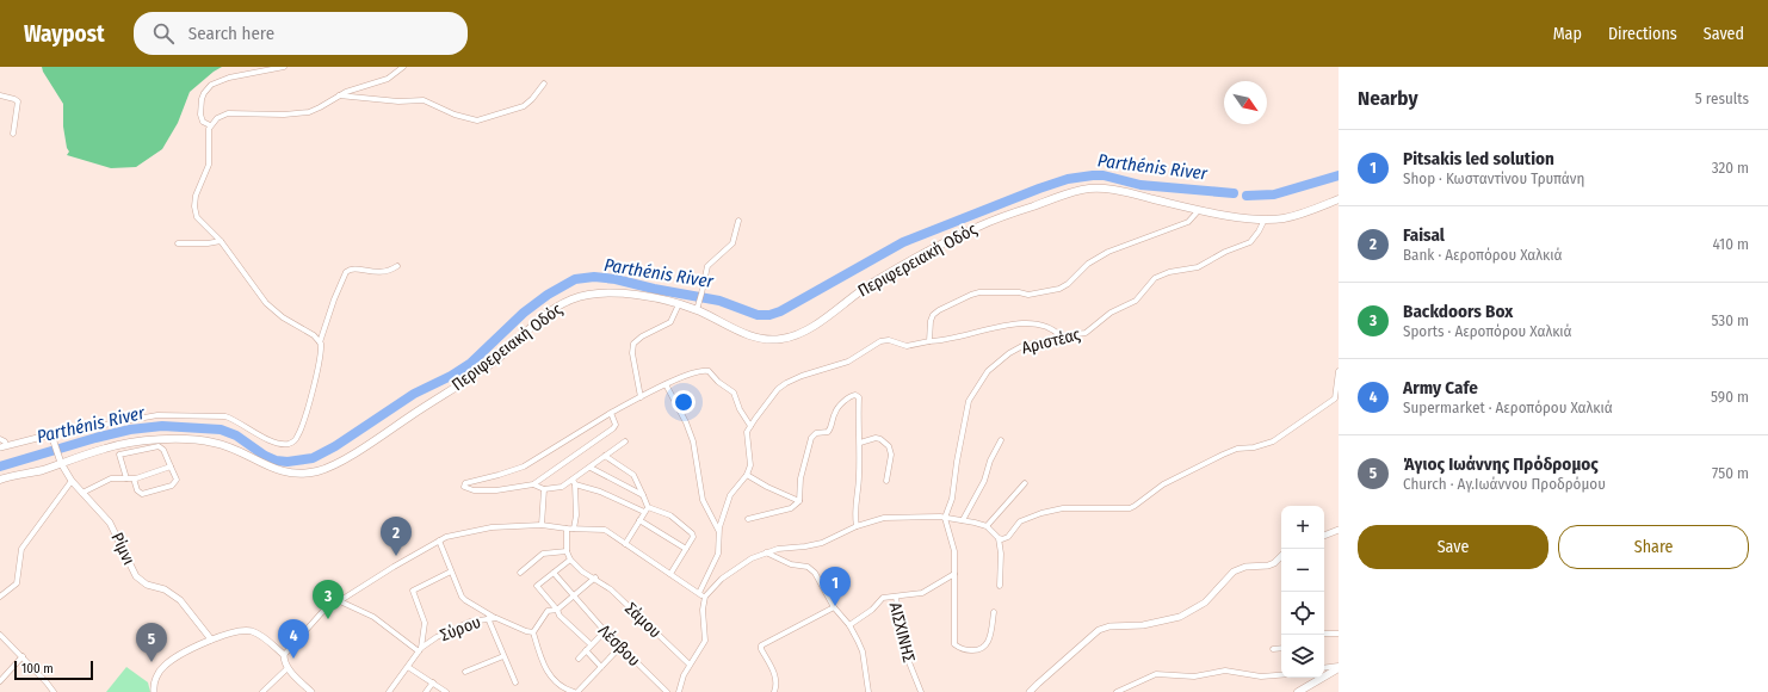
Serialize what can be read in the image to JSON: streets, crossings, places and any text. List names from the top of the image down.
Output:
{
  "streets": {
    "main road": ["Περιφερειακή Οδός"],
    "street": [
      "Αριστέας",
      "Ρίμνι",
      "Σάμου",
      "Σύρου",
      "ΑΙΣΧΙΝΗΣ",
      "Λέσβου"
    ]
  },
  "crossings": [
    ["Περιφερειακή Οδός", "Αριστέας"],
    ["Περιφερειακή Οδός", "Ρίμνι"]
  ],
  "water": ["Parthénis River"],
  "scale_bar": "100 m",
  "north": "bottom right",
  "page": {
    "header": "Waypost",
    "search": "Search here",
    "nav": ["Map", "Directions", "Saved"],
    "heading": ["Nearby", "5 results"],
    "list": [
      {
        "mark": "1",
        "name": "Pitsakis led solution",
        "note": "Shop · Κωσταντίνου Τρυπάνη",
        "value": "320 m"
      },
      {
        "mark": "2",
        "name": "Faisal",
        "note": "Bank · Αεροπόρου Χαλκιά",
        "value": "410 m"
      },
      {
        "mark": "3",
        "name": "Backdoors Box",
        "note": "Sports · Αεροπόρου Χαλκιά",
        "value": "530 m"
      },
      {
        "mark": "4",
        "name": "Army Cafe",
        "note": "Supermarket · Αεροπόρου Χαλκιά",
        "value": "590 m"
      },
      {
        "mark": "5",
        "name": "Άγιος Ιωάννης Πρόδρομος",
        "note": "Church · Αγ.Ιωάννου Προδρόμου",
        "value": "750 m"
      }
    ],
    "map_buttons": ["+", "−"],
    "buttons": ["Save", "Share"],
    "pins": [
      "2",
      "1",
      "3",
      "4",
      "5"
    ],
    "scale": "100 m"
  }
}
